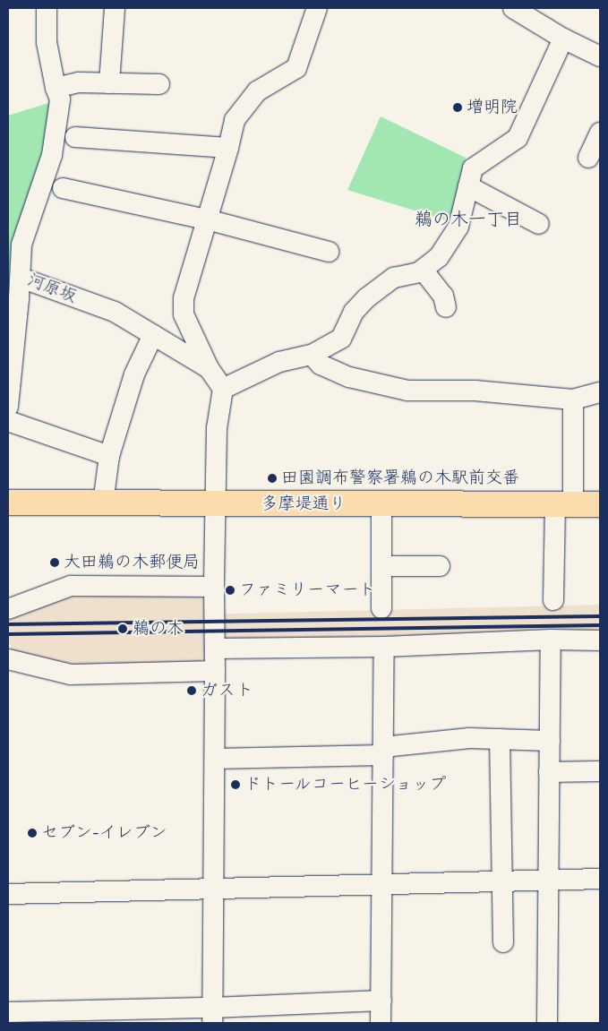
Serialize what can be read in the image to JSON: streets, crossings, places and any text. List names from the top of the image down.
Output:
{
  "streets": {
    "main road": ["多摩堤通り"],
    "street": ["河原坂"]
  },
  "districts": ["鵜の木一丁目"],
  "places": [
    "増明院",
    "田園調布警察署鵜の木駅前交番",
    "大田鵜の木郵便局",
    "ファミリーマート",
    "鵜の木",
    "ガスト",
    "ドトールコーヒーショップ",
    "セブン-イレブン"
  ]
}
